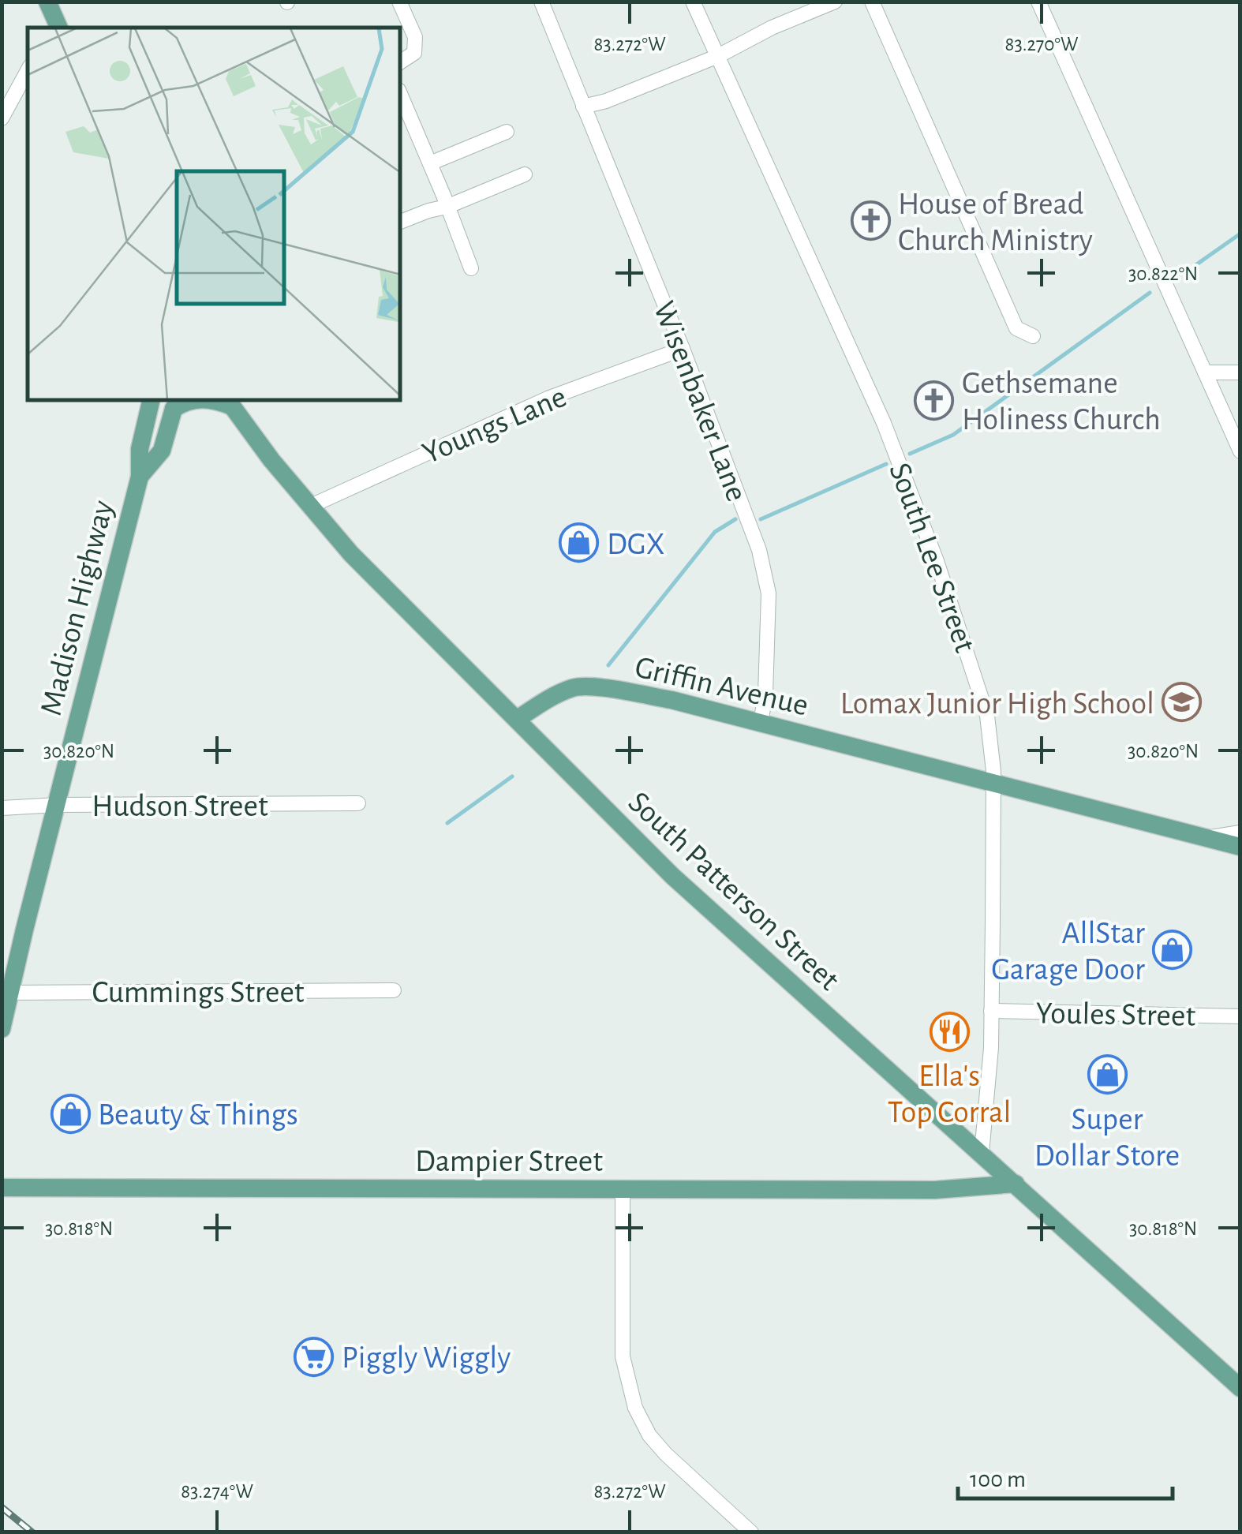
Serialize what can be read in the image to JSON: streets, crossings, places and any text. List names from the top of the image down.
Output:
{
  "streets": {
    "main road": [
      "Madison Highway",
      "Griffin Avenue",
      "South Patterson Street",
      "Dampier Street"
    ],
    "street": [
      "Wisenbaker Lane",
      "Youngs Lane",
      "South Lee Street",
      "Hudson Street",
      "Cummings Street",
      "Youles Street"
    ]
  },
  "crossings": [
    ["Wisenbaker Lane", "Youngs Lane"],
    ["Wisenbaker Lane", "Griffin Avenue"],
    ["Youngs Lane", "South Patterson Street"],
    ["South Lee Street", "Griffin Avenue"],
    ["South Lee Street", "South Patterson Street"],
    ["South Lee Street", "Youles Street"],
    ["Madison Highway", "Hudson Street"],
    ["Madison Highway", "Cummings Street"],
    ["Griffin Avenue", "South Patterson Street"],
    ["South Patterson Street", "Dampier Street"]
  ],
  "places": {
    "church": ["House of Bread Church Ministry", "Gethsemane Holiness Church"],
    "shop": [
      "DGX",
      "AllStar Garage Door",
      "Super Dollar Store",
      "Beauty & Things"
    ],
    "school or university": ["Lomax Junior High School"],
    "restaurant": ["Ella's Top Corral"],
    "supermarket": ["Piggly Wiggly"]
  },
  "scale_bar": "100 m",
  "coordinates": [
    "83.272°W",
    "83.270°W",
    "30.822°N",
    "30.820°N",
    "30.818°N",
    "83.274°W"
  ]
}
